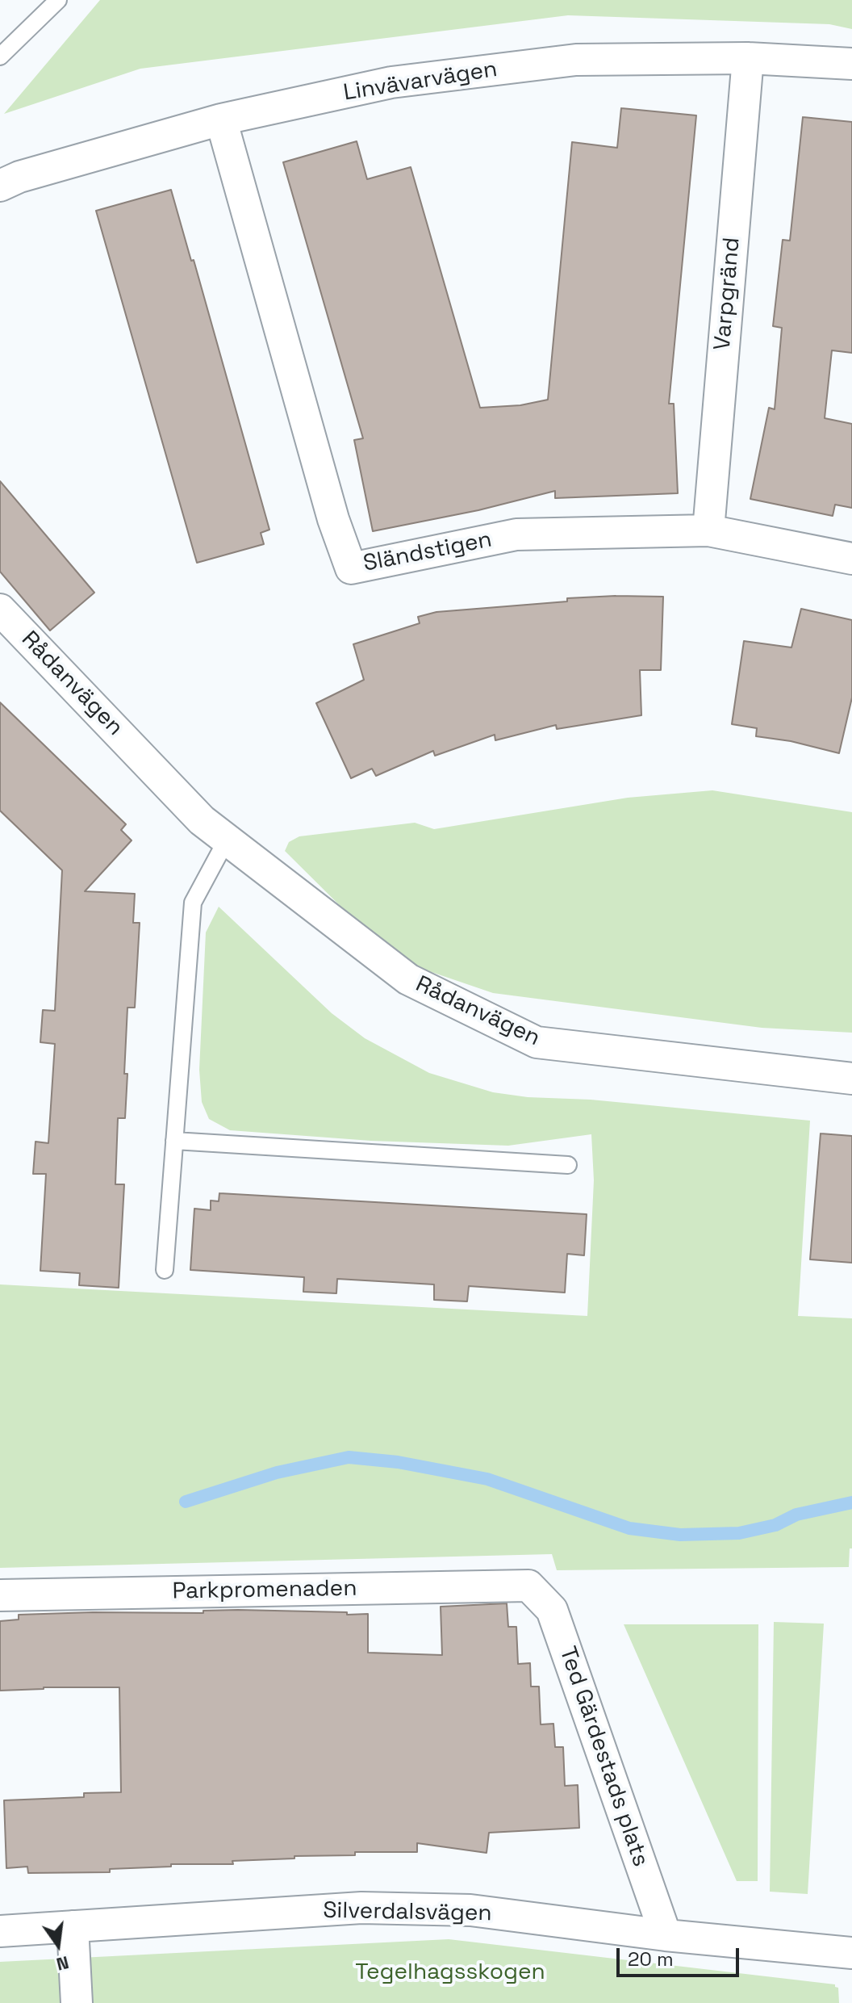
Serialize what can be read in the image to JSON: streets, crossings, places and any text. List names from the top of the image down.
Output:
{
  "streets": {
    "street": [
      "Linvävarvägen",
      "Varpgränd",
      "Sländstigen",
      "Rådanvägen",
      "Parkpromenaden",
      "Ted Gärdestads plats",
      "Silverdalsvägen"
    ]
  },
  "crossings": [
    ["Linvävarvägen", "Varpgränd"],
    ["Linvävarvägen", "Sländstigen"],
    ["Varpgränd", "Sländstigen"],
    ["Parkpromenaden", "Ted Gärdestads plats"],
    ["Ted Gärdestads plats", "Silverdalsvägen"]
  ],
  "parks": ["Tegelhagsskogen"],
  "scale_bar": "20 m",
  "north": "bottom"
}
